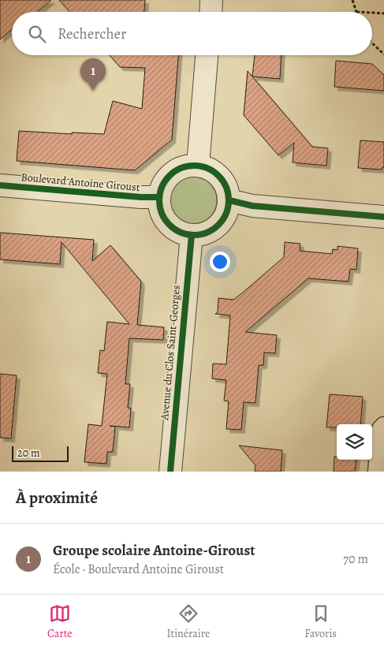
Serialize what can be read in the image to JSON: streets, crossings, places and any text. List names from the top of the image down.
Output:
{
  "streets": {
    "street": ["Boulevard Antoine Giroust", "Avenue du Clos Saint-Georges"]
  },
  "crossings": [
    ["Boulevard Antoine Giroust", "Avenue du Clos Saint-Georges"]
  ],
  "scale_bar": "20 m",
  "page": {
    "search": "Rechercher",
    "pins": "1",
    "scale": "20 m",
    "heading": "À proximité",
    "list": [
      {
        "mark": "1",
        "name": "Groupe scolaire Antoine-Giroust",
        "note": "École · Boulevard Antoine Giroust",
        "value": "70 m"
      }
    ],
    "nav": ["Carte", "Itinéraire", "Favoris"]
  }
}
